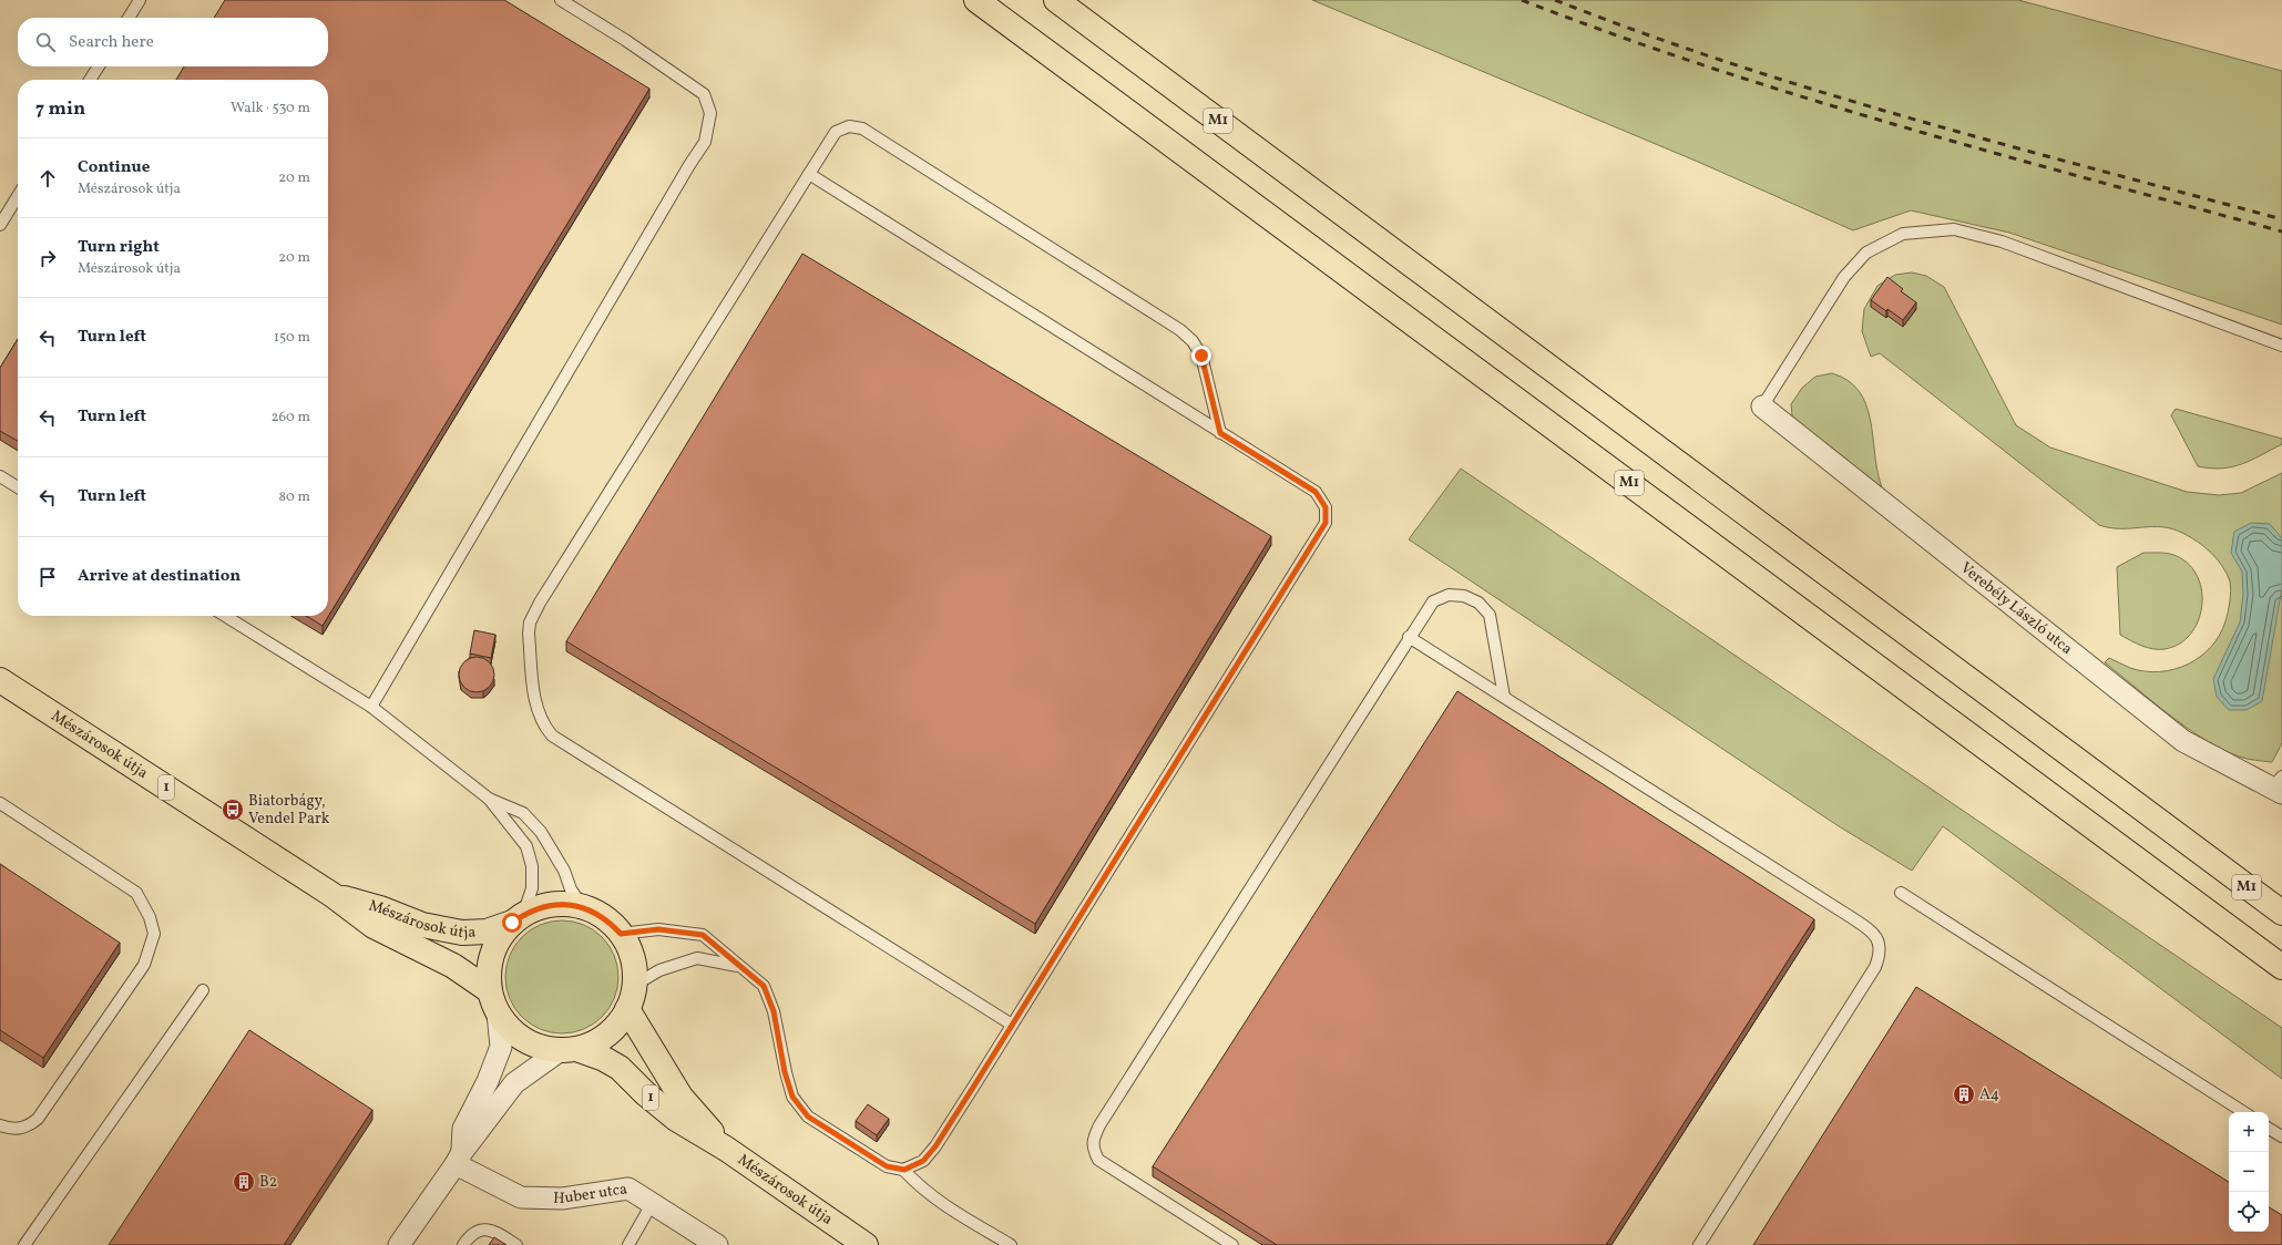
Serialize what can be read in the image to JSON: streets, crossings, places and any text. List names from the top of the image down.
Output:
{
  "streets": {
    "main road": ["M1", "Mészárosok útja", "1"],
    "street": ["Verebély László utca", "Huber utca"]
  },
  "places": {
    "bus stop": ["Biatorbágy, Vendel Park"],
    "building": ["A4", "B2"]
  },
  "page": {
    "search": "Search here",
    "heading": ["7 min", "Walk · 530 m"],
    "list": [
      ["Continue", "Mészárosok útja", "20 m"],
      ["Turn right", "Mészárosok útja", "20 m"],
      ["Turn left", "150 m"],
      ["Turn left", "260 m"],
      ["Turn left", "80 m"],
      "Arrive at destination"
    ],
    "map_buttons": ["+", "−"]
  }
}
